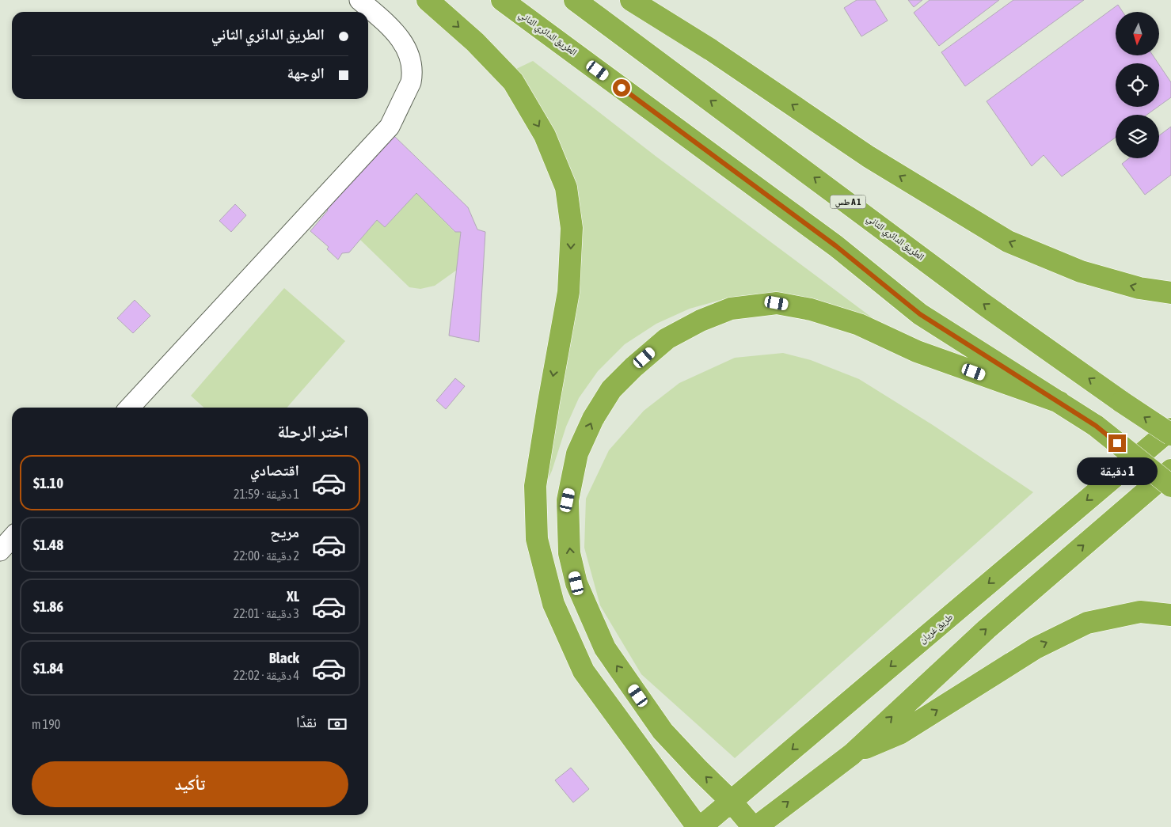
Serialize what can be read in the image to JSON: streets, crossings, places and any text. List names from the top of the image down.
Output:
{
  "streets": {
    "highway": ["الطريق الدائري الثاني", "طس A 1", "طريق غريان"]
  },
  "north": "bottom",
  "page": {
    "banner": ["الطريق الدائري الثاني", "الوجهة"],
    "heading": "اختر الرحلة",
    "list": [
      {
        "name": "اقتصادي",
        "note": "1 دقيقة · 21:59",
        "value": "$1.10"
      },
      {
        "name": "مريح",
        "note": "2 دقيقة · 22:00",
        "value": "$1.48"
      },
      {
        "name": "XL",
        "note": "3 دقيقة · 22:01",
        "value": "$1.86"
      },
      {
        "name": "Black",
        "note": "4 دقيقة · 22:02",
        "value": "$1.84"
      }
    ],
    "bubble": "1 دقيقة",
    "pay": ["نقدًا", "190 m"],
    "buttons": "تأكيد"
  }
}
